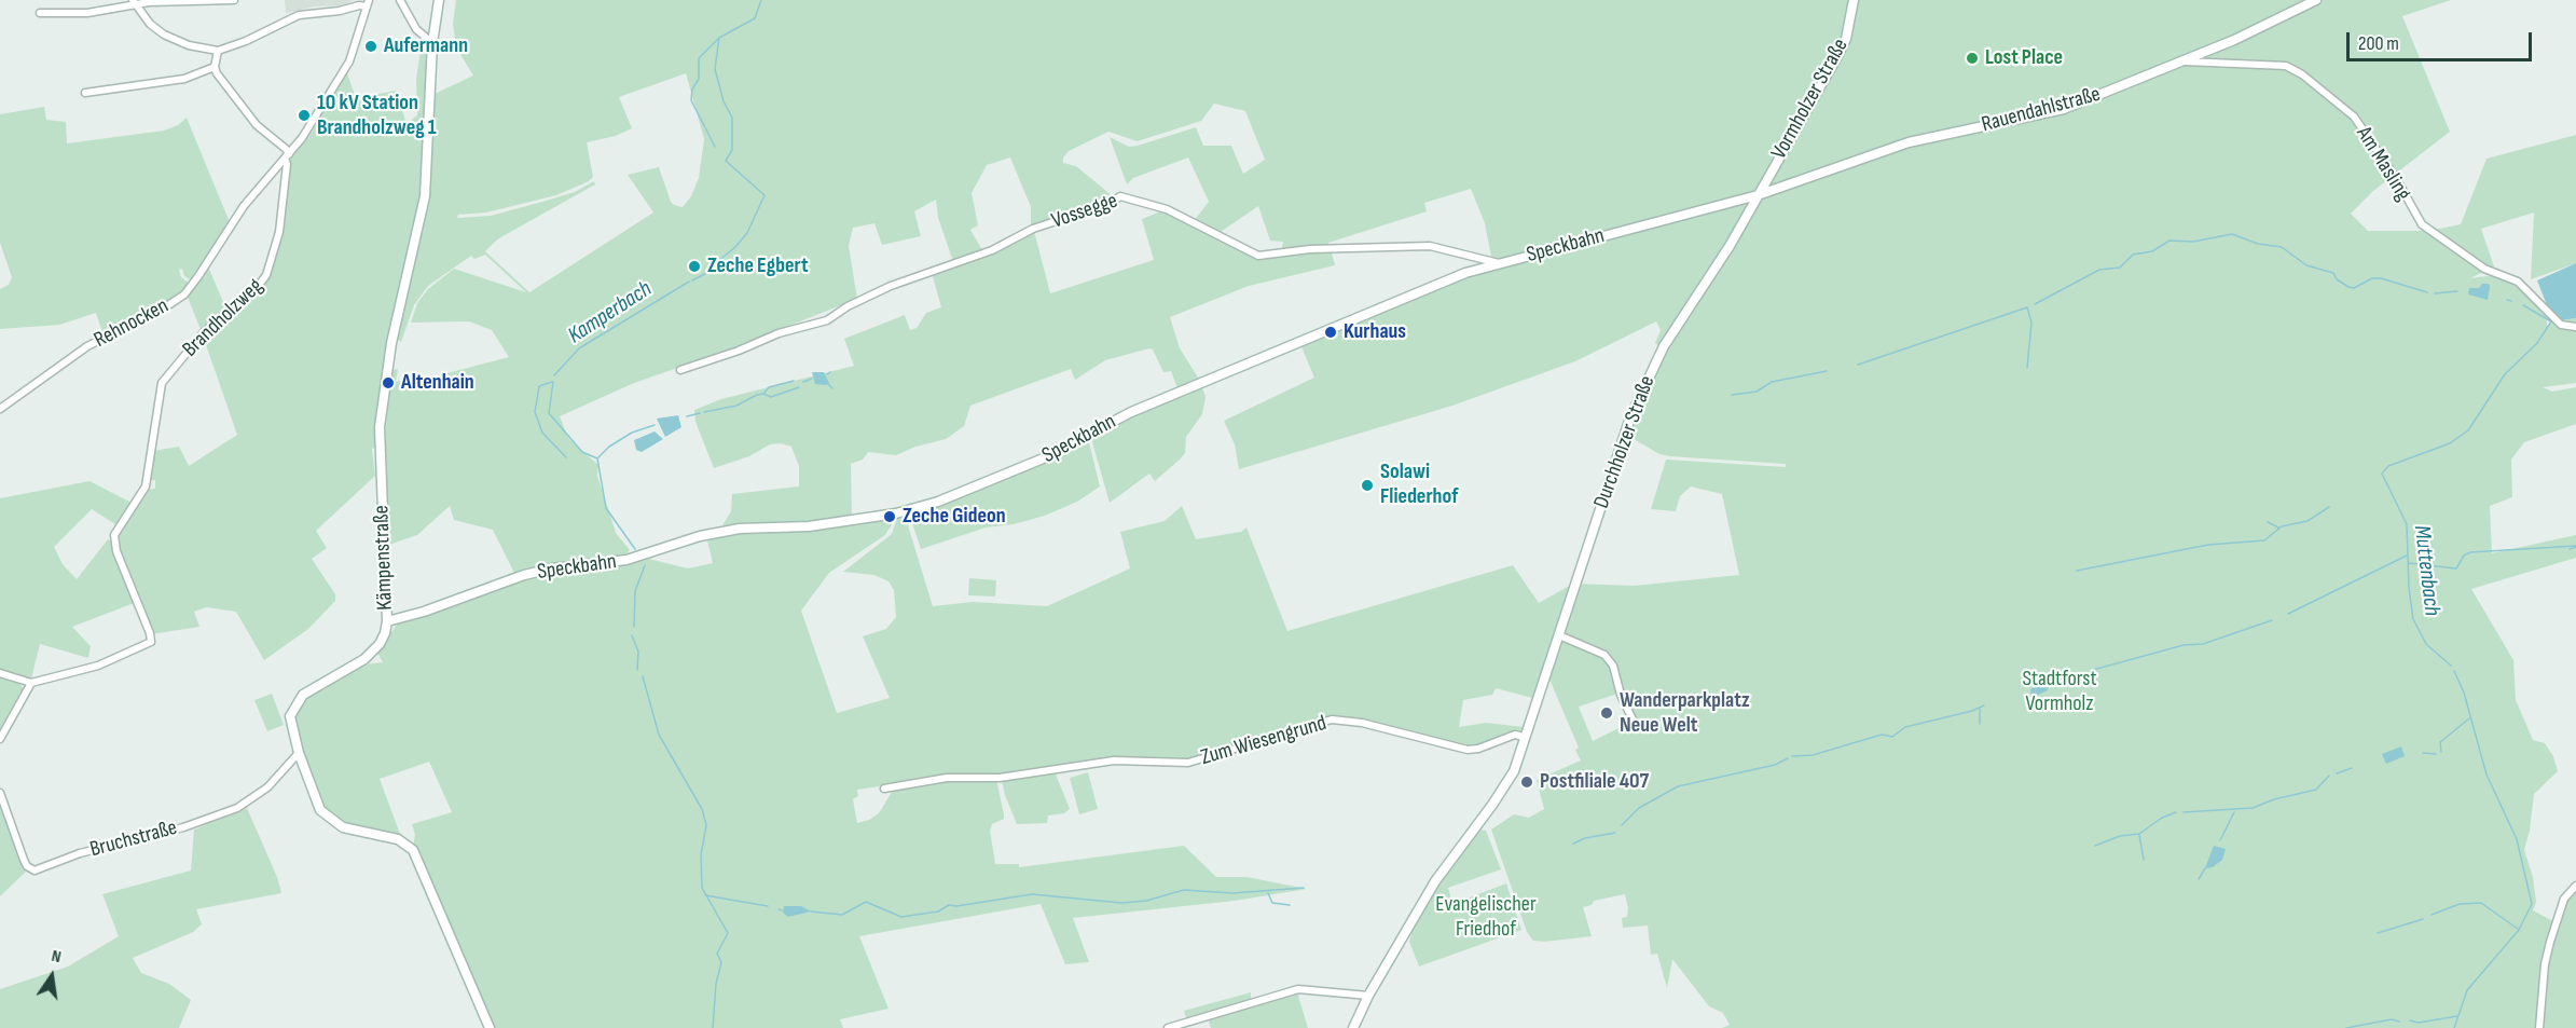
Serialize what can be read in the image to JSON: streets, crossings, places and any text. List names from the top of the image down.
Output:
{
  "streets": {
    "street": [
      "Vormholzer Straße",
      "Rauendahlstraße",
      "Am Masling",
      "Vossegge",
      "Speckbahn",
      "Brandholzweg",
      "Rehnocken",
      "Durchholzer Straße",
      "Kämpenstraße",
      "Zum Wiesengrund",
      "Bruchstraße"
    ]
  },
  "crossings": [
    ["Vormholzer Straße", "Rauendahlstraße"],
    ["Vormholzer Straße", "Speckbahn"],
    ["Vormholzer Straße", "Durchholzer Straße"],
    ["Rauendahlstraße", "Am Masling"],
    ["Rauendahlstraße", "Speckbahn"],
    ["Rauendahlstraße", "Durchholzer Straße"],
    ["Vossegge", "Speckbahn"],
    ["Speckbahn", "Durchholzer Straße"],
    ["Speckbahn", "Kämpenstraße"],
    ["Brandholzweg", "Rehnocken"],
    ["Durchholzer Straße", "Zum Wiesengrund"],
    ["Kämpenstraße", "Bruchstraße"]
  ],
  "water": ["Kamperbach", "Muttenbach"],
  "parks": ["Stadtforst Vormholz", "Evangelischer Friedhof"],
  "places": [
    "Aufermann",
    "Lost Place",
    "10 kV Station Brandholzweg 1",
    "Zeche Egbert",
    "Kurhaus",
    "Altenhain",
    "Solawi Fliederhof",
    "Zeche Gideon",
    "Wanderparkplatz Neue Welt",
    "Postfiliale 407"
  ],
  "scale_bar": "200 m",
  "north": "top"
}
